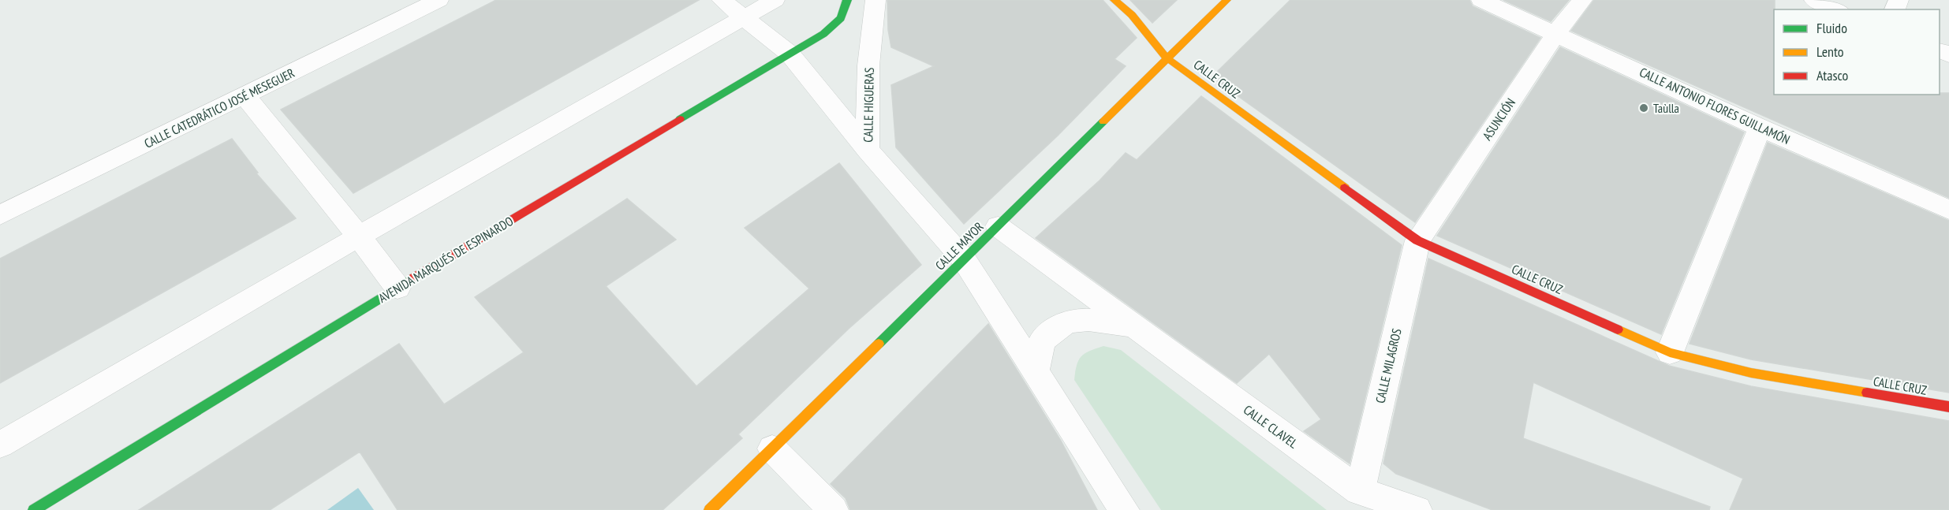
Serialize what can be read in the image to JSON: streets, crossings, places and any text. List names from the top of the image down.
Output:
{
  "streets": {
    "street": [
      "CALLE CRUZ",
      "CALLE HIGUERAS",
      "CALLE ANTONIO FLORES GUILLAMÓN",
      "CALLE CATEDRÁTICO JOSÉ MESEGUER",
      "ASUNCIÓN",
      "CALLE MAYOR",
      "AVENIDA MARQUÉS DE ESPINARDO",
      "CALLE MILAGROS",
      "CALLE CLAVEL"
    ]
  },
  "crossings": [
    ["CALLE CRUZ", "ASUNCIÓN"],
    ["CALLE CRUZ", "CALLE MAYOR"],
    ["CALLE CRUZ", "CALLE MILAGROS"],
    ["CALLE HIGUERAS", "CALLE MAYOR"],
    ["CALLE ANTONIO FLORES GUILLAMÓN", "ASUNCIÓN"],
    ["ASUNCIÓN", "CALLE MILAGROS"],
    ["CALLE MAYOR", "CALLE CLAVEL"],
    ["CALLE MILAGROS", "CALLE CLAVEL"]
  ],
  "places": ["Taùlla"],
  "legend": ["Fluido", "Lento", "Atasco"]
}
